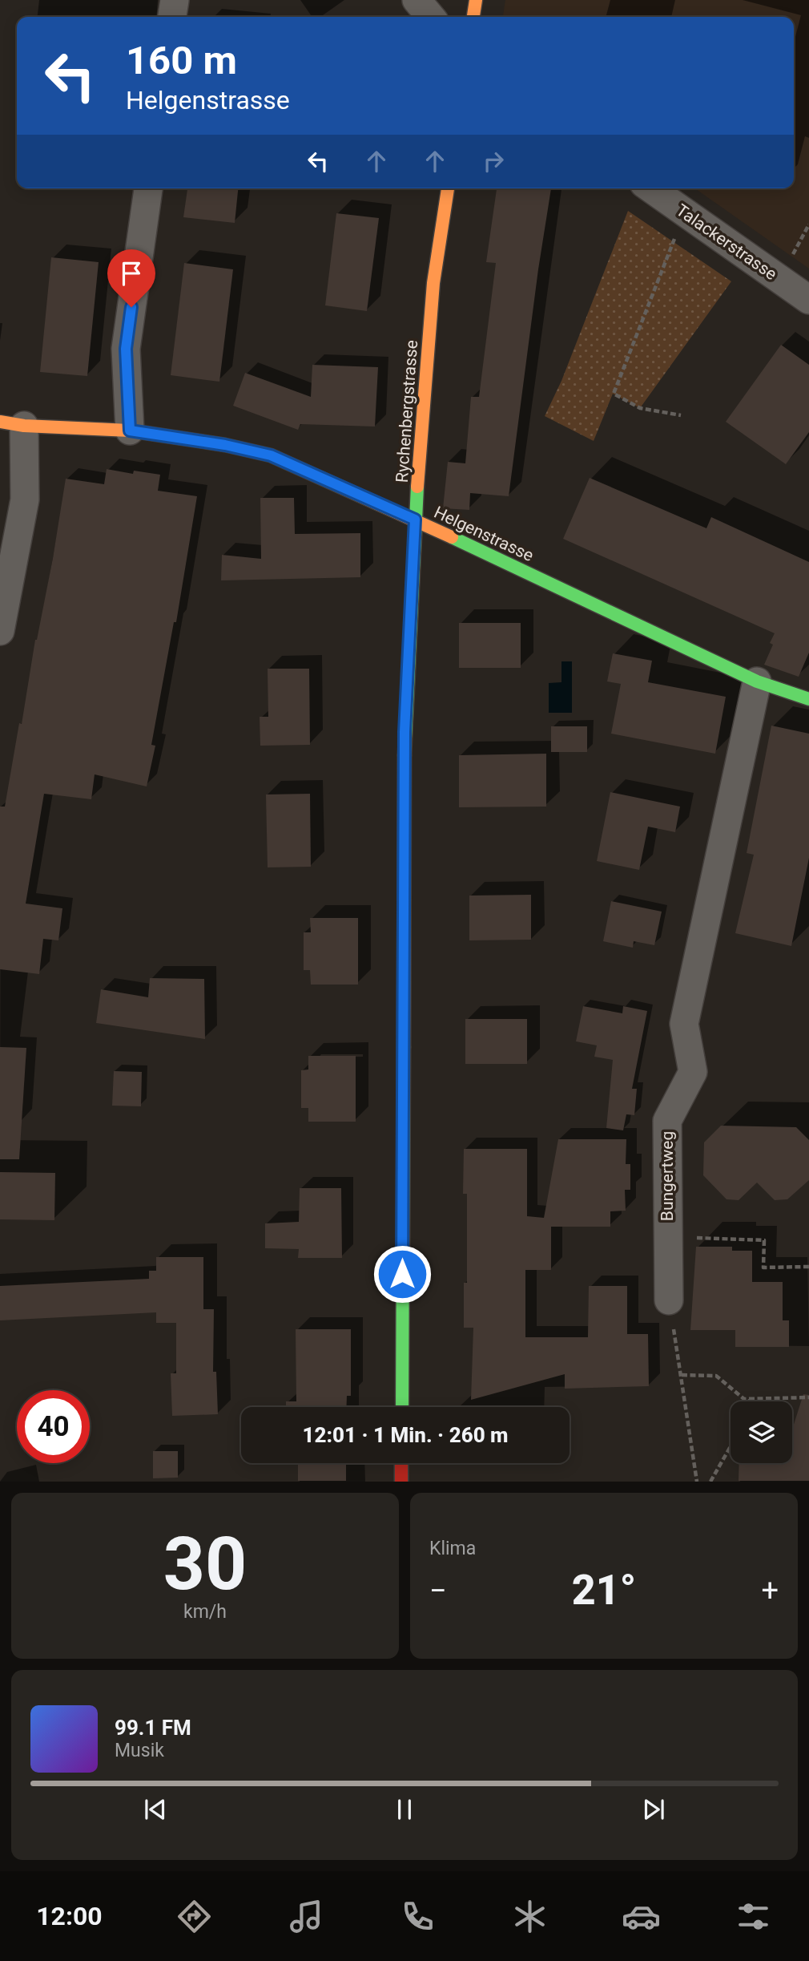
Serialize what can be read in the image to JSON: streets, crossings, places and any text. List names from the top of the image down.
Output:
{
  "streets": {
    "street": [
      "Talackerstrasse",
      "Rychenbergstrasse",
      "Helgenstrasse",
      "Bungertweg"
    ]
  },
  "crossings": [
    ["Rychenbergstrasse", "Helgenstrasse"],
    ["Helgenstrasse", "Bungertweg"]
  ],
  "page": {
    "turn": ["160 m", "Helgenstrasse"],
    "limit": "40",
    "trip": "12:01 · 1 Min. · 260 m",
    "tile": [
      ["30", "km/h"],
      "Klima"
    ],
    "heat": ["−", "21°", "+"],
    "song": ["99.1 FM", "Musik"],
    "tabs": "12:00"
  }
}
